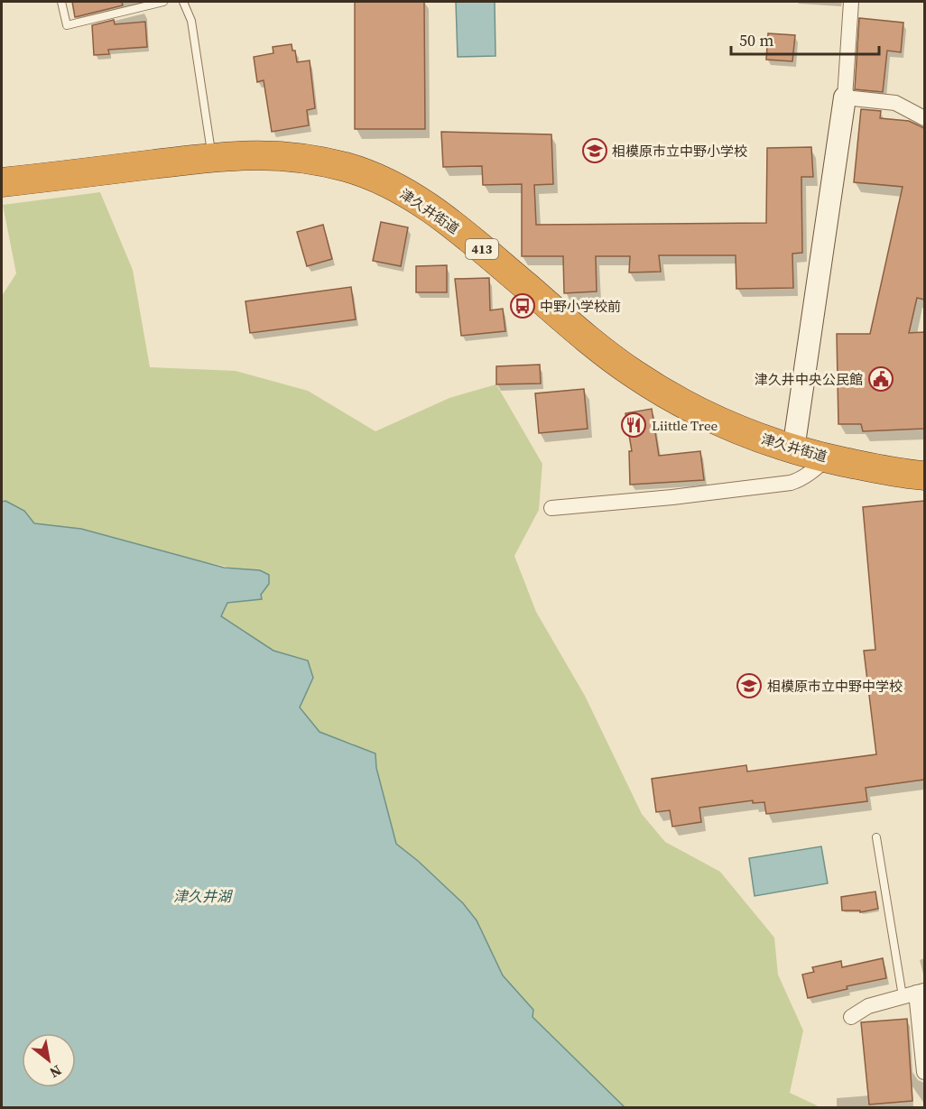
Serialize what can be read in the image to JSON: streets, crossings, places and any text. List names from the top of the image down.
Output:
{
  "streets": {
    "highway": ["津久井街道", "413"]
  },
  "water": ["津久井湖"],
  "places": {
    "school or university": ["相模原市立中野小学校", "相模原市立中野中学校"],
    "bus stop": ["中野小学校前"],
    "public building": ["津久井中央公民館"],
    "restaurant": ["Liittle Tree"]
  },
  "scale_bar": "50 m",
  "north": "bottom right"
}
